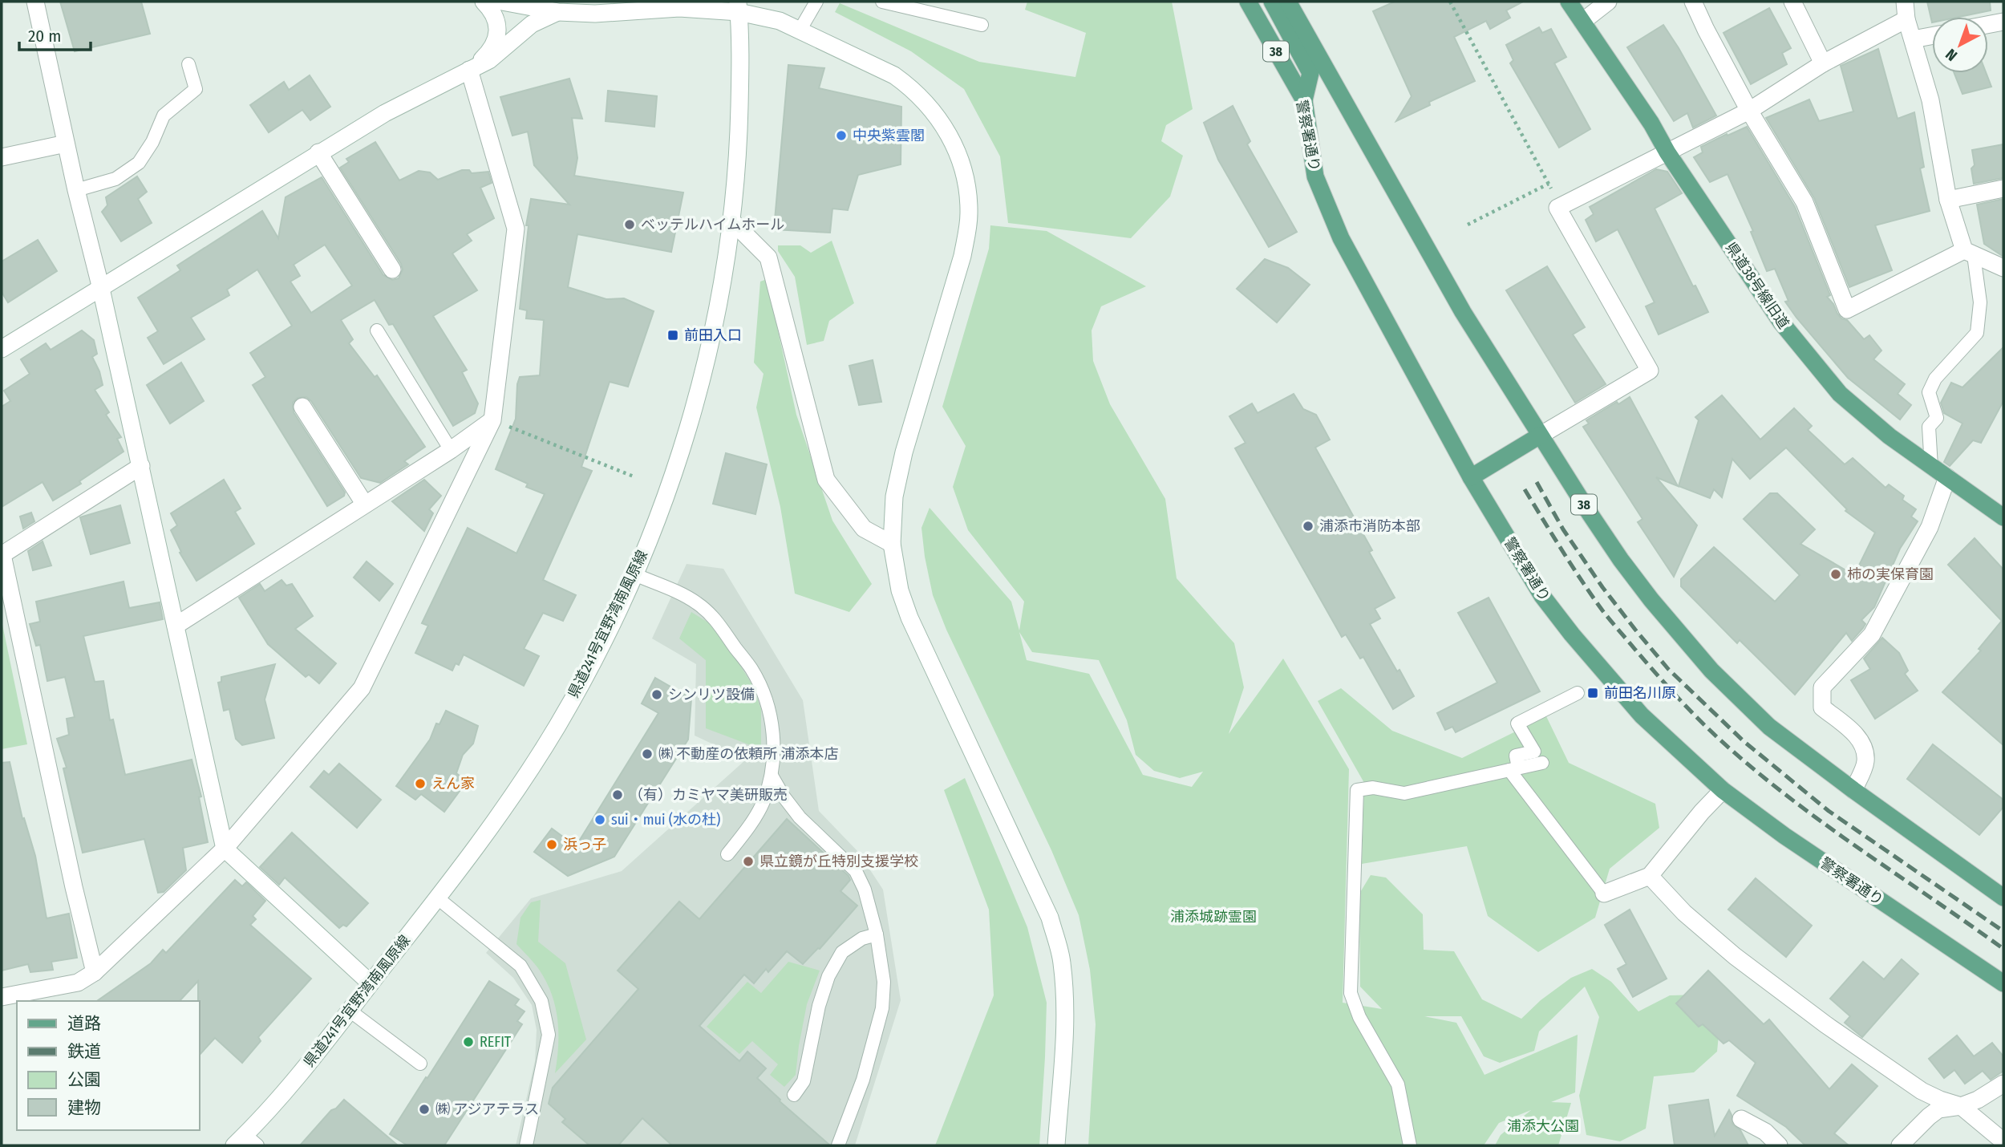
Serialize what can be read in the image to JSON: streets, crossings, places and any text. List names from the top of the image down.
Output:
{
  "streets": {
    "main road": ["38", "警察署通り", "県道38号線旧道"],
    "street": ["県道241号宜野湾南風原線"]
  },
  "parks": ["浦添城跡霊園", "浦添大公園"],
  "places": {
    "other": [
      "中央紫雲閣",
      "ベッテルハイムホール",
      "浦添市消防本部",
      "柿の実保育園",
      "シンリツ設備",
      "㈱ 不動産の依頼所 浦添本店",
      "えん家",
      "（有）カミヤマ美研販売",
      "sui・mui (水の杜)",
      "浜っ子",
      "県立鏡が丘特別支援学校",
      "REFIT",
      "㈱ アジアテラス"
    ],
    "transit": ["前田入口", "前田名川原"]
  },
  "legend": [
    "道路",
    "鉄道",
    "公園",
    "建物"
  ],
  "scale_bar": "20 m",
  "north": "bottom left"
}
